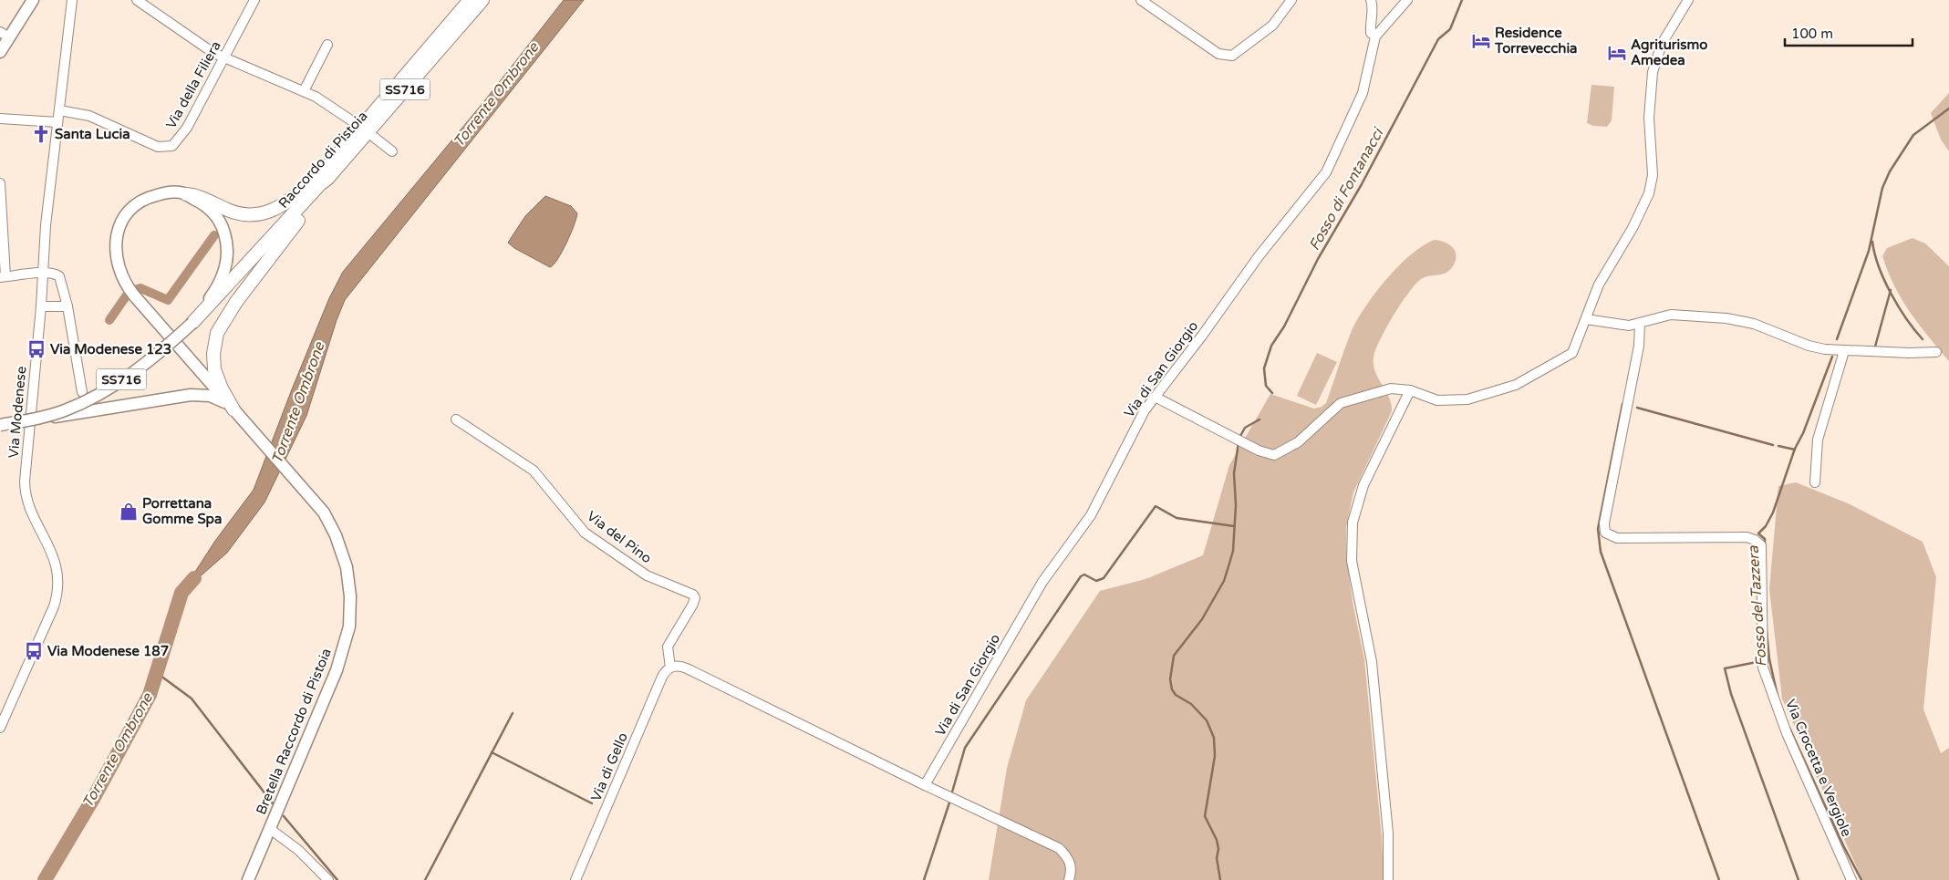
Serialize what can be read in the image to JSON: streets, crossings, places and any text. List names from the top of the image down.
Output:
{
  "streets": {
    "highway": ["SS716", "Raccordo di Pistoia"],
    "main road": ["Bretella Raccordo di Pistoia"],
    "street": [
      "Via della Filiera",
      "Via di San Giorgio",
      "Via Modenese",
      "Via del Pino",
      "Via di Gello",
      "Via Crocetta e Vergiole"
    ]
  },
  "crossings": [
    ["Via della Filiera", "Via Modenese"],
    ["Via del Pino", "Via di Gello"]
  ],
  "water": ["Torrente Ombrone", "Fosso di Fontanacci", "Fosso del Tazzera"],
  "places": {
    "hotel": ["Residence Torrevecchia", "Agriturismo Amedea"],
    "church": ["Santa Lucia"],
    "bus stop": ["Via Modenese 123", "Via Modenese 187"],
    "shop": ["Porrettana Gomme Spa"]
  },
  "scale_bar": "100 m"
}
